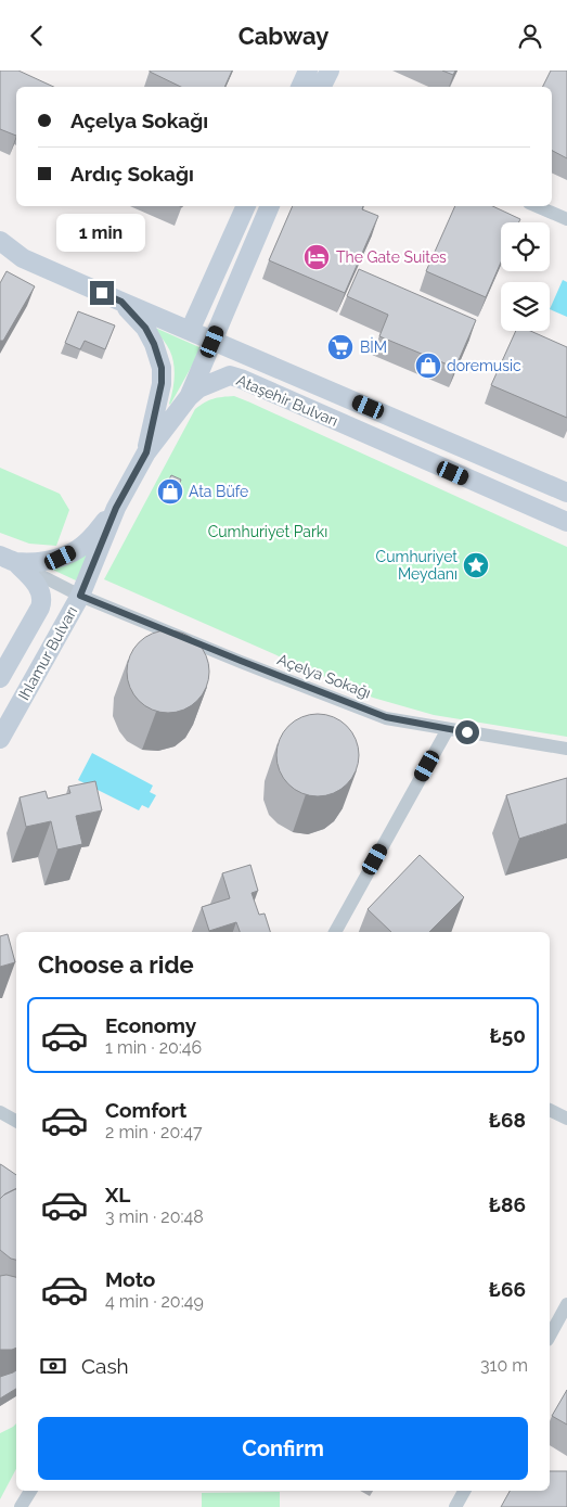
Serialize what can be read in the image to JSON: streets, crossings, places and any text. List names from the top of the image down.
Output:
{
  "streets": {
    "main road": ["Ataşehir Bulvarı", "Ihlamur Bulvarı"],
    "street": ["Açelya Sokağı"]
  },
  "crossings": [
    ["Ataşehir Bulvarı", "Ihlamur Bulvarı"],
    ["Ihlamur Bulvarı", "Açelya Sokağı"]
  ],
  "parks": ["Cumhuriyet Parkı"],
  "places": {
    "hotel": ["The Gate Suites"],
    "supermarket": ["BİM"],
    "shop": ["doremusic", "Ata Büfe"],
    "place": ["Cumhuriyet Meydanı"]
  },
  "page": {
    "header": "Cabway",
    "banner": ["Açelya Sokağı", "Ardıç Sokağı"],
    "bubble": "1 min",
    "heading": "Choose a ride",
    "list": [
      {
        "name": "Economy",
        "note": "1 min · 20:46",
        "value": "₺50"
      },
      {
        "name": "Comfort",
        "note": "2 min · 20:47",
        "value": "₺68"
      },
      {
        "name": "XL",
        "note": "3 min · 20:48",
        "value": "₺86"
      },
      {
        "name": "Moto",
        "note": "4 min · 20:49",
        "value": "₺66"
      }
    ],
    "pay": ["Cash", "310 m"],
    "buttons": "Confirm"
  }
}
